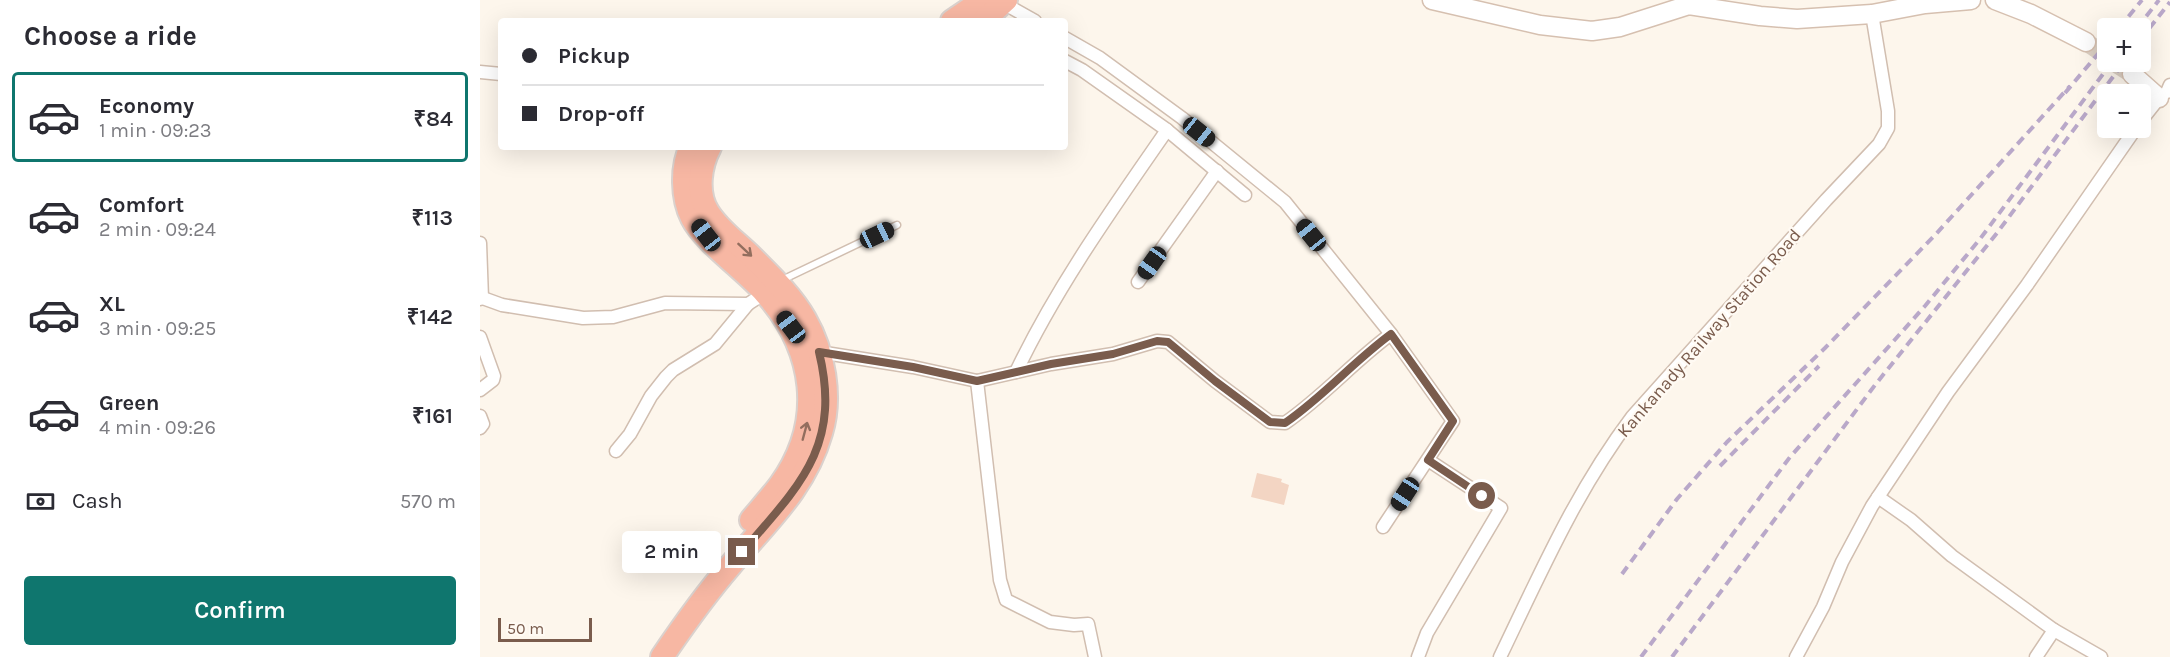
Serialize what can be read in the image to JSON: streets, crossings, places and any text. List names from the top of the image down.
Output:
{
  "streets": {
    "street": ["Kankanady Railway Station Road"]
  },
  "scale_bar": "50 m",
  "page": {
    "heading": "Choose a ride",
    "map_buttons": ["+", "−"],
    "banner": ["Pickup", "Drop-off"],
    "list": [
      {
        "name": "Economy",
        "note": "1 min · 09:23",
        "value": "₹84"
      },
      {
        "name": "Comfort",
        "note": "2 min · 09:24",
        "value": "₹113"
      },
      {
        "name": "XL",
        "note": "3 min · 09:25",
        "value": "₹142"
      },
      {
        "name": "Green",
        "note": "4 min · 09:26",
        "value": "₹161"
      }
    ],
    "pay": ["Cash", "570 m"],
    "bubble": "2 min",
    "buttons": "Confirm",
    "scale": "50 m"
  }
}
